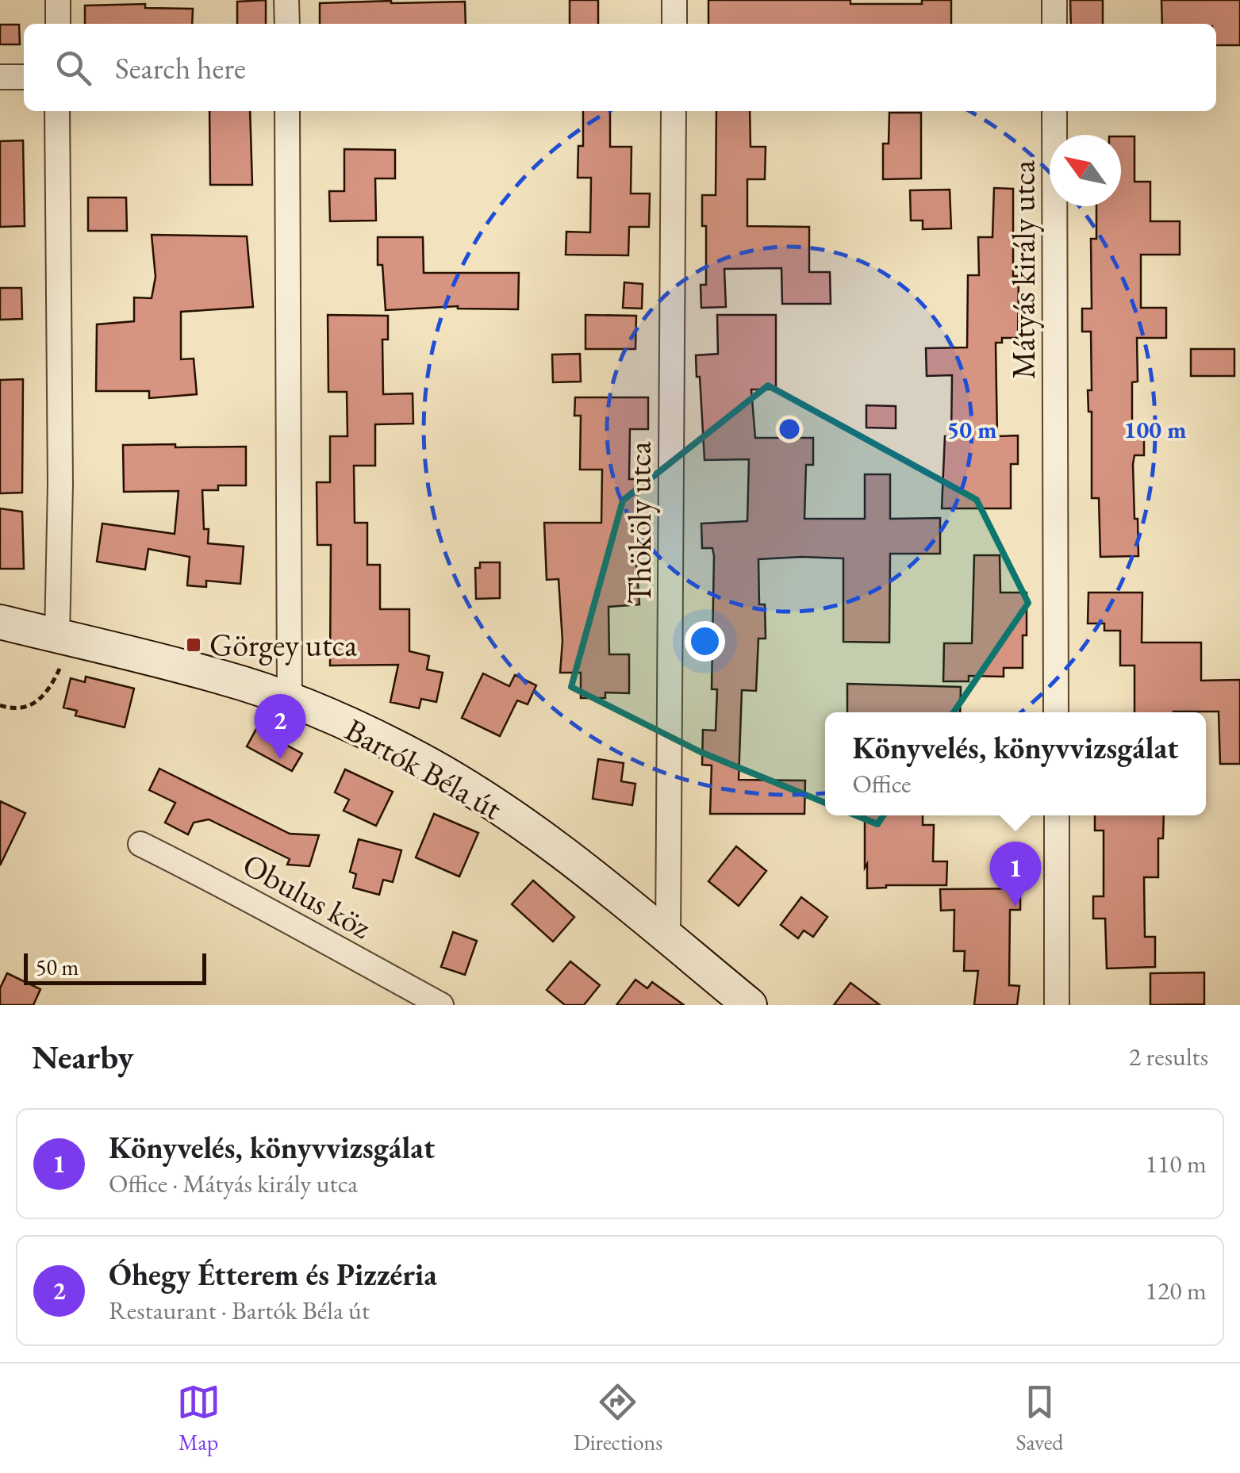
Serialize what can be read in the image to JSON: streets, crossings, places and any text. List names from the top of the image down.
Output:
{
  "streets": {
    "street": [
      "Mátyás király utca",
      "Thököly utca",
      "Bartók Béla út",
      "Obulus köz"
    ]
  },
  "crossings": [
    ["Thököly utca", "Bartók Béla út"]
  ],
  "places": {
    "transit": ["Görgey utca"]
  },
  "scale_bar": "50 m",
  "north": "top left",
  "page": {
    "search": "Search here",
    "pins": ["2", "1"],
    "popup": ["Könyvelés, könyvvizsgálat", "Office"],
    "scale": "50 m",
    "heading": ["Nearby", "2 results"],
    "list": [
      {
        "mark": "1",
        "name": "Könyvelés, könyvvizsgálat",
        "note": "Office · Mátyás király utca",
        "value": "110 m"
      },
      {
        "mark": "2",
        "name": "Óhegy Étterem és Pizzéria",
        "note": "Restaurant · Bartók Béla út",
        "value": "120 m"
      }
    ],
    "nav": ["Map", "Directions", "Saved"]
  },
  "rings": ["50 m", "100 m"]
}
